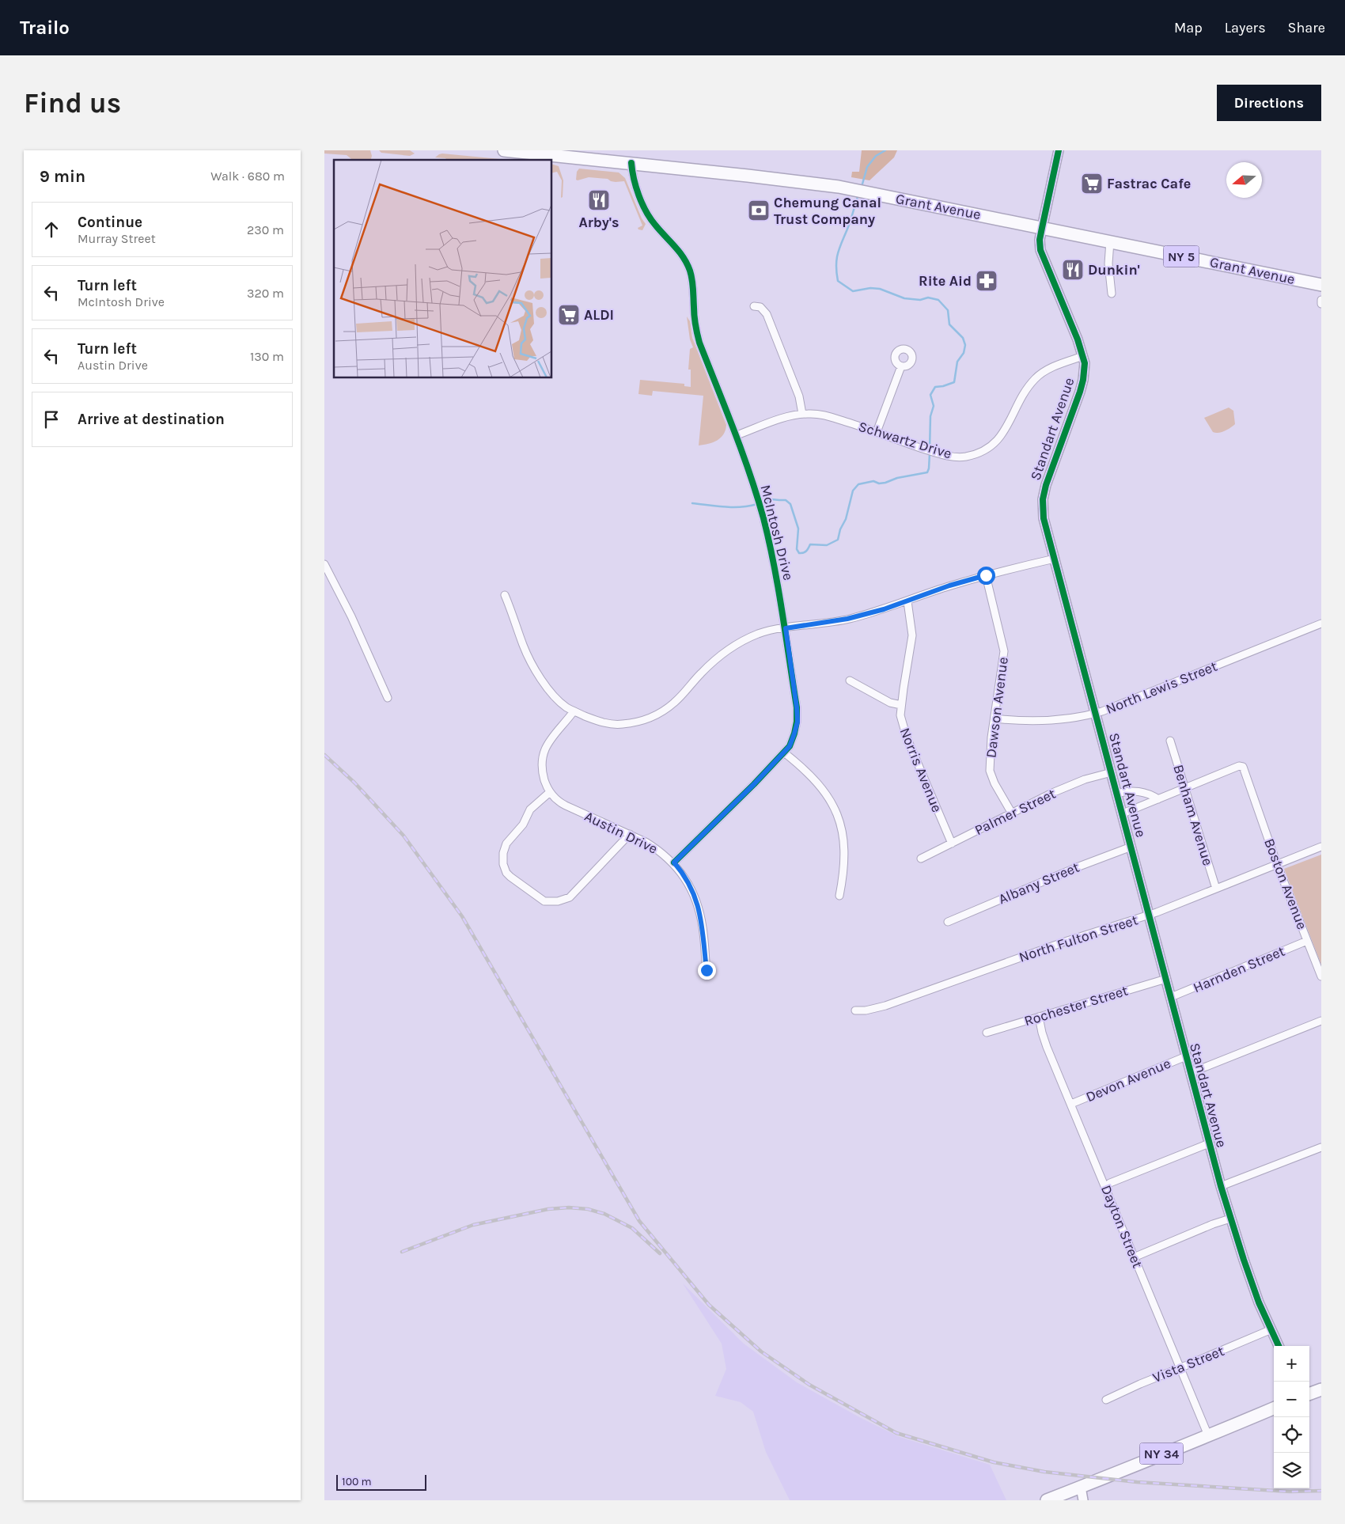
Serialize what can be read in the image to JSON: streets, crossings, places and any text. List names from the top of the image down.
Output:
{
  "streets": {
    "main road": ["Grant Avenue", "NY 5", "NY 34"],
    "street": [
      "Standart Avenue",
      "Schwartz Drive",
      "McIntosh Drive",
      "North Lewis Street",
      "Dawson Avenue",
      "Norris Avenue",
      "Palmer Street",
      "Benham Avenue",
      "Austin Drive",
      "Albany Street",
      "Boston Avenue",
      "North Fulton Street",
      "Harnden Street",
      "Rochester Street",
      "Devon Avenue",
      "Dayton Street",
      "Vista Street"
    ]
  },
  "crossings": [
    ["Grant Avenue", "Standart Avenue"],
    ["Grant Avenue", "McIntosh Drive"],
    ["Standart Avenue", "Schwartz Drive"],
    ["Standart Avenue", "North Lewis Street"],
    ["Standart Avenue", "Palmer Street"],
    ["Standart Avenue", "Albany Street"],
    ["Standart Avenue", "North Fulton Street"],
    ["Standart Avenue", "Harnden Street"],
    ["Standart Avenue", "Rochester Street"],
    ["Standart Avenue", "Devon Avenue"],
    ["Standart Avenue", "Vista Street"],
    ["Schwartz Drive", "McIntosh Drive"],
    ["McIntosh Drive", "Austin Drive"],
    ["North Lewis Street", "Dawson Avenue"],
    ["Dawson Avenue", "Palmer Street"],
    ["Norris Avenue", "Palmer Street"],
    ["Benham Avenue", "Boston Avenue"],
    ["Benham Avenue", "North Fulton Street"],
    ["Boston Avenue", "North Fulton Street"],
    ["Boston Avenue", "Harnden Street"],
    ["Rochester Street", "Dayton Street"],
    ["Devon Avenue", "Dayton Street"],
    ["Dayton Street", "Vista Street"],
    ["Dayton Street", "NY 34"]
  ],
  "places": {
    "supermarket": ["Fastrac Cafe", "ALDI"],
    "restaurant": ["Arby's", "Dunkin'"],
    "bank": ["Chemung Canal Trust Company"],
    "pharmacy": ["Rite Aid"]
  },
  "scale_bar": "100 m",
  "north": "left",
  "page": {
    "header": "Trailo",
    "nav": ["Map", "Layers", "Share"],
    "buttons": "Directions",
    "title": "Find us",
    "heading": ["9 min", "Walk · 680 m"],
    "list": [
      ["Continue", "Murray Street", "230 m"],
      ["Turn left", "McIntosh Drive", "320 m"],
      ["Turn left", "Austin Drive", "130 m"],
      "Arrive at destination"
    ],
    "map_buttons": ["+", "−"],
    "scale": "100 m"
  }
}
